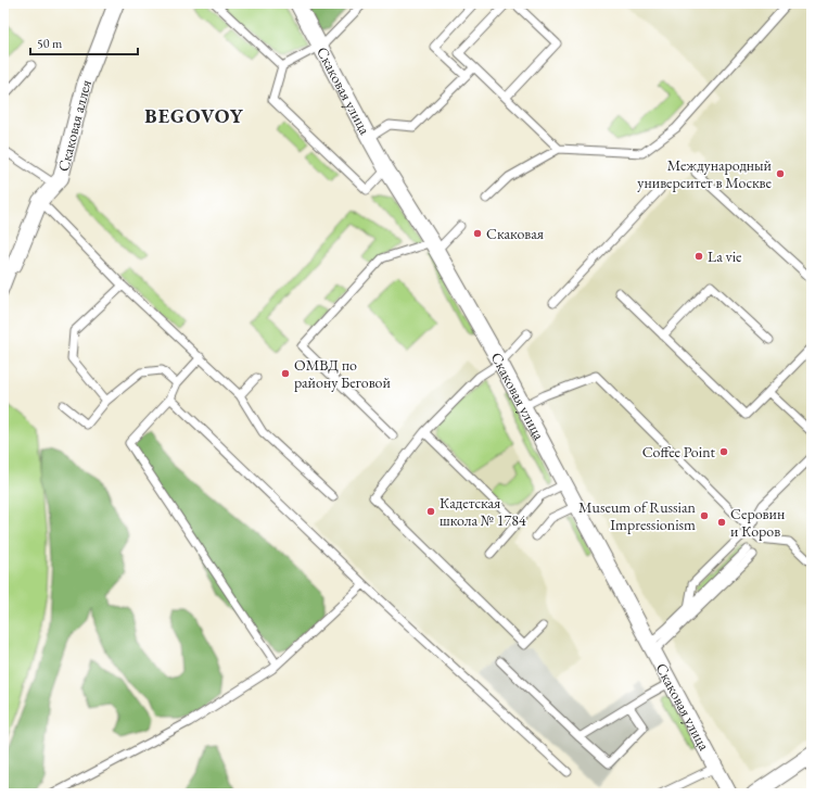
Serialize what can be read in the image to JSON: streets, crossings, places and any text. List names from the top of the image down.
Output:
{
  "streets": {
    "street": ["Скаковая улица", "Скаковая аллея"]
  },
  "districts": ["BEGOVOY"],
  "places": [
    "Международный университет в Москве",
    "Скаковая",
    "La vie",
    "ОМВД по району Беговой",
    "Coffee Point",
    "Кадетская школа № 1784",
    "Museum of Russian Impressionism",
    "Серовин и Коров"
  ],
  "scale_bar": "50 m"
}
